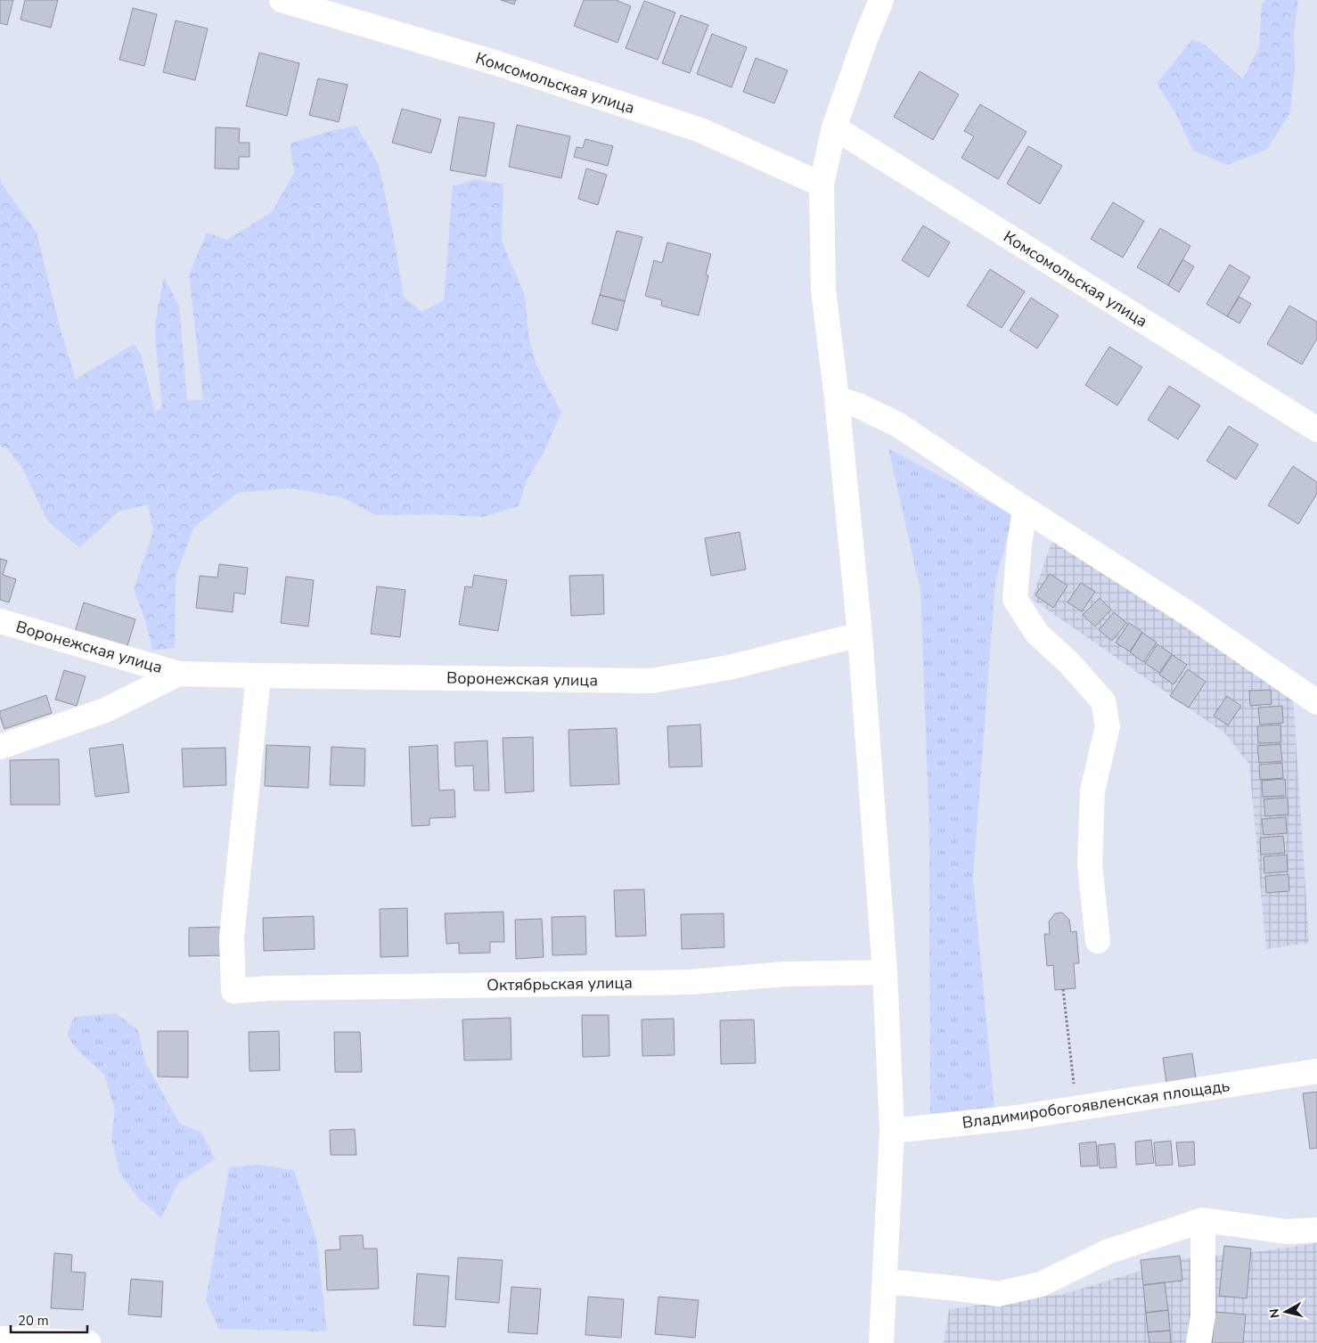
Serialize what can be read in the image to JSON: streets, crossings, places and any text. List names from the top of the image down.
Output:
{
  "streets": {
    "street": [
      "Комсомольская улица",
      "Воронежская улица",
      "Октябрьская улица",
      "Владимиробогоявленская площадь"
    ]
  },
  "crossings": [
    ["Воронежская улица", "Октябрьская улица"]
  ],
  "scale_bar": "20 m",
  "north": "left"
}
